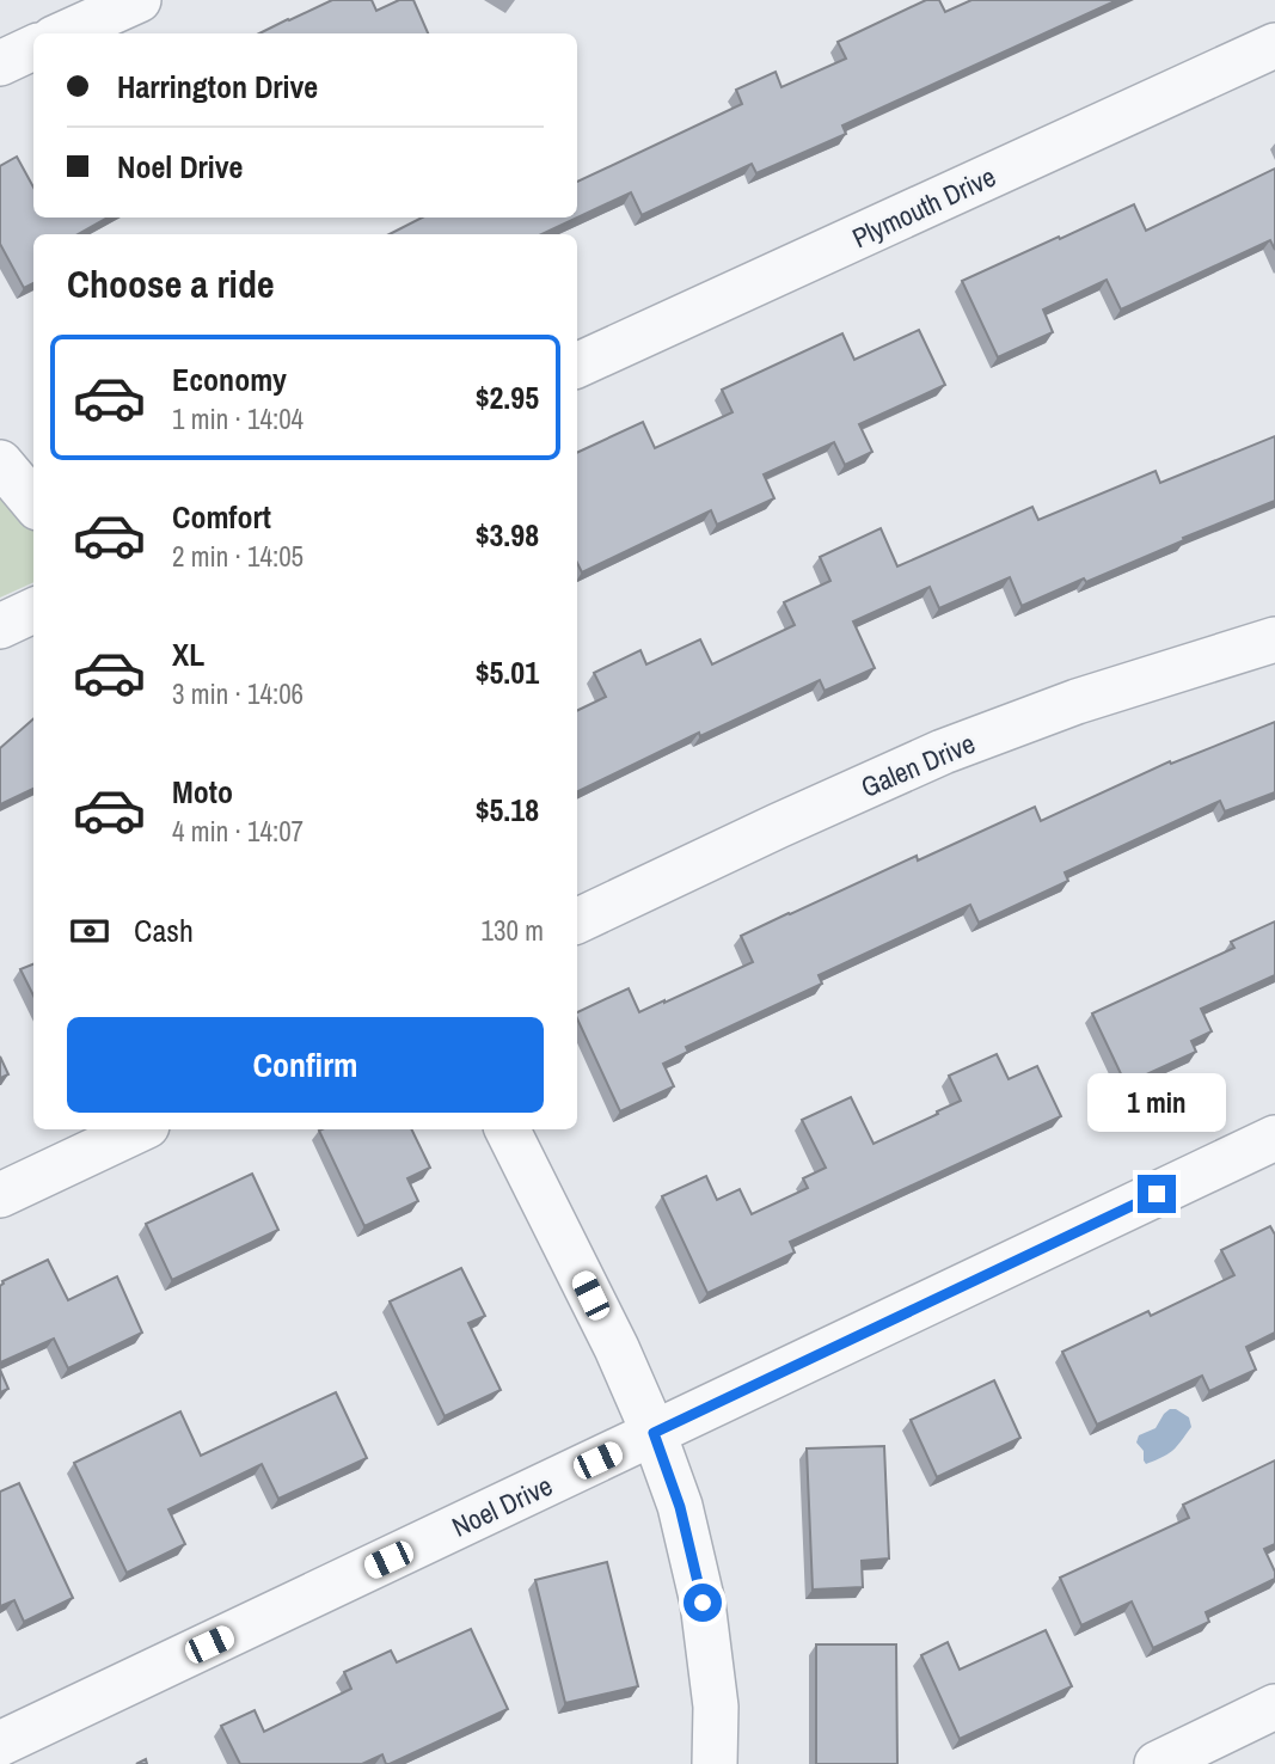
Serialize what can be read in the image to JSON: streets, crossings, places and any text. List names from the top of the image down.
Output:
{
  "streets": {
    "street": ["Plymouth Drive", "Galen Drive", "Noel Drive"]
  },
  "page": {
    "banner": ["Harrington Drive", "Noel Drive"],
    "heading": "Choose a ride",
    "list": [
      {
        "name": "Economy",
        "note": "1 min · 14:04",
        "value": "$2.95"
      },
      {
        "name": "Comfort",
        "note": "2 min · 14:05",
        "value": "$3.98"
      },
      {
        "name": "XL",
        "note": "3 min · 14:06",
        "value": "$5.01"
      },
      {
        "name": "Moto",
        "note": "4 min · 14:07",
        "value": "$5.18"
      }
    ],
    "pay": ["Cash", "130 m"],
    "buttons": "Confirm",
    "bubble": "1 min"
  }
}
